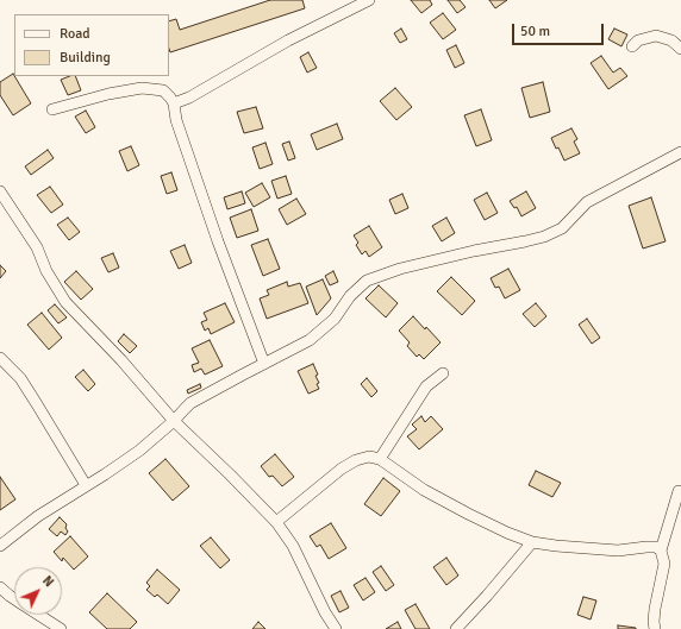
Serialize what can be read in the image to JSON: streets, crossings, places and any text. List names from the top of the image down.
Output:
{
  "legend": ["Road", "Building"],
  "scale_bar": "50 m",
  "north": "top right"
}
